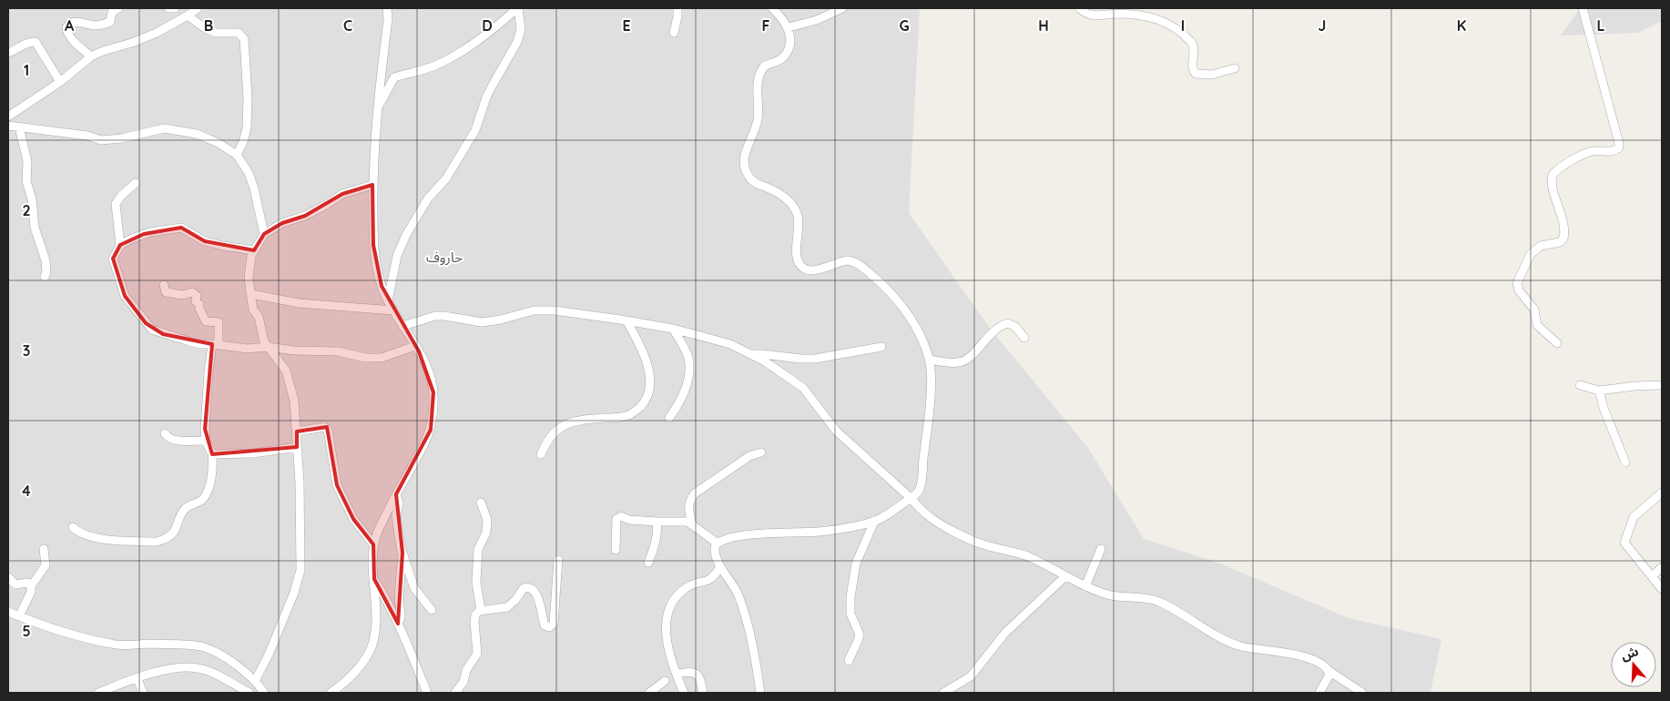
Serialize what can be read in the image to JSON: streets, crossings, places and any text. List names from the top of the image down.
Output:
{
  "districts": ["حاروف"],
  "north": "top",
  "grid": {
    "columns": [
      "A",
      "B",
      "C",
      "D",
      "E",
      "F",
      "G",
      "H",
      "I",
      "J",
      "K",
      "L"
    ],
    "rows": [
      "1",
      "2",
      "3",
      "4",
      "5"
    ]
  }
}
